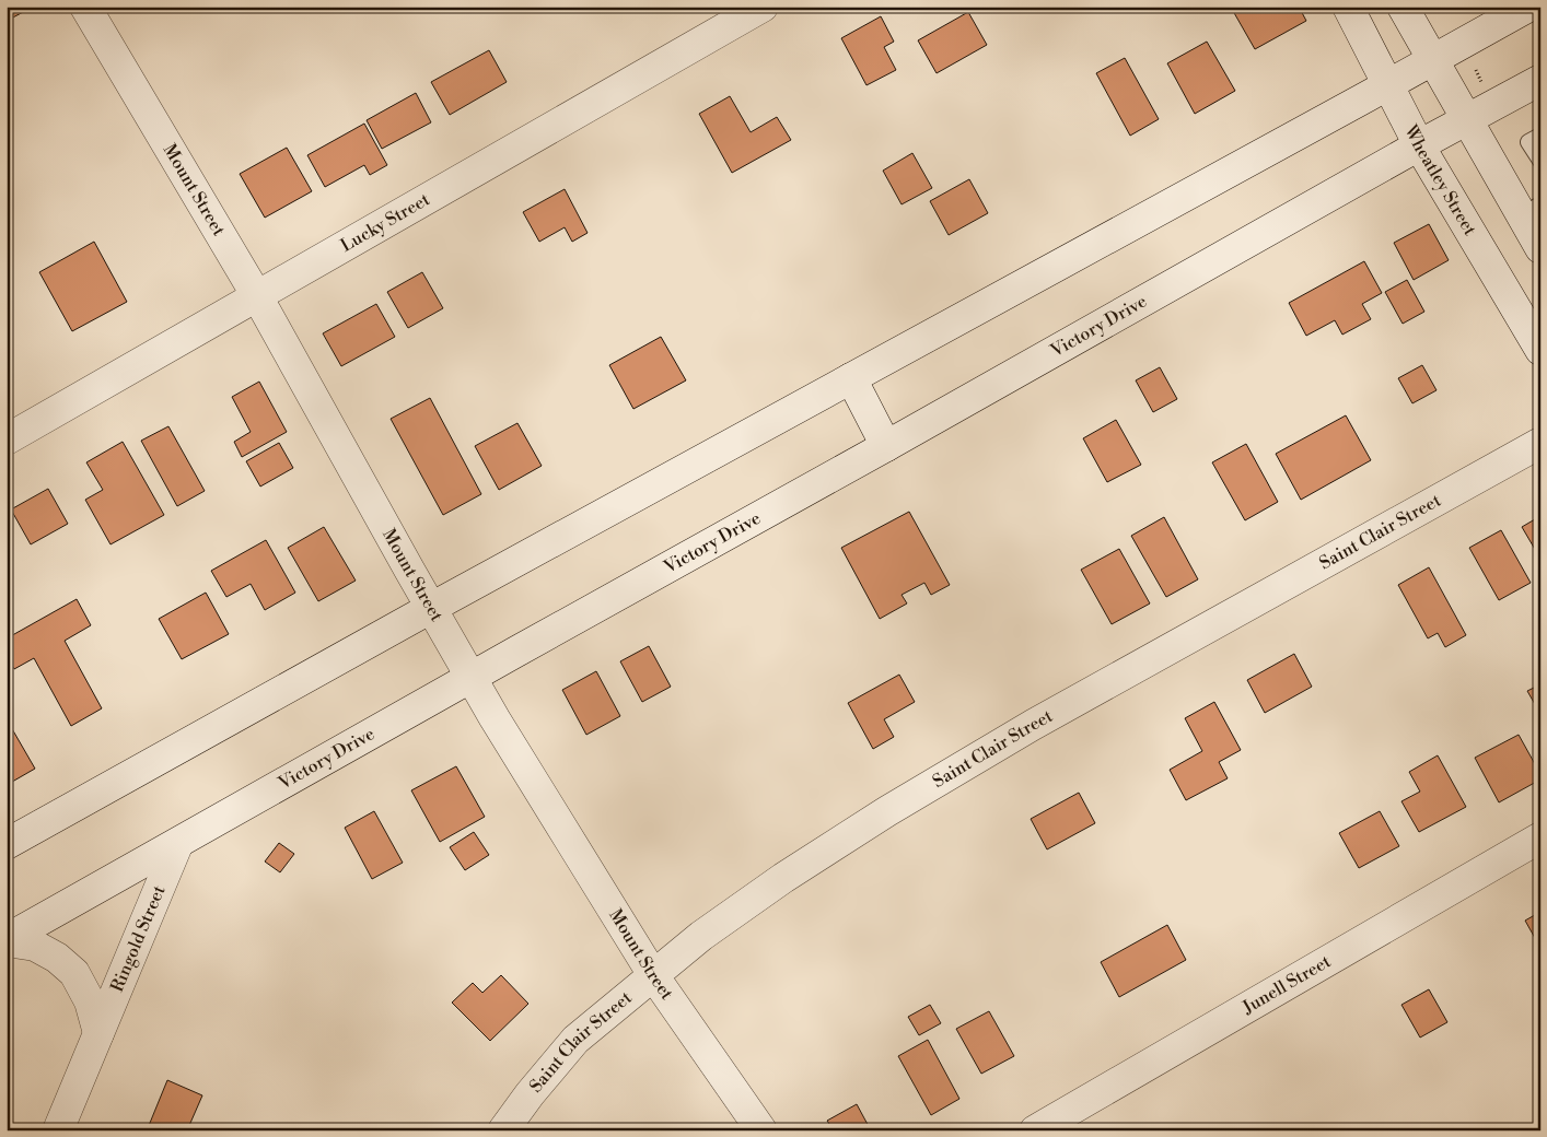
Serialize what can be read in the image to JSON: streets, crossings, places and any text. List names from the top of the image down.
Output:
{
  "streets": {
    "street": [
      "Wheatley Street",
      "Mount Street",
      "Lucky Street",
      "Victory Drive",
      "Saint Clair Street",
      "Ringold Street",
      "Junell Street"
    ]
  },
  "crossings": [
    ["Wheatley Street", "Victory Drive"],
    ["Mount Street", "Lucky Street"],
    ["Mount Street", "Victory Drive"],
    ["Mount Street", "Saint Clair Street"],
    ["Victory Drive", "Ringold Street"]
  ]
}
